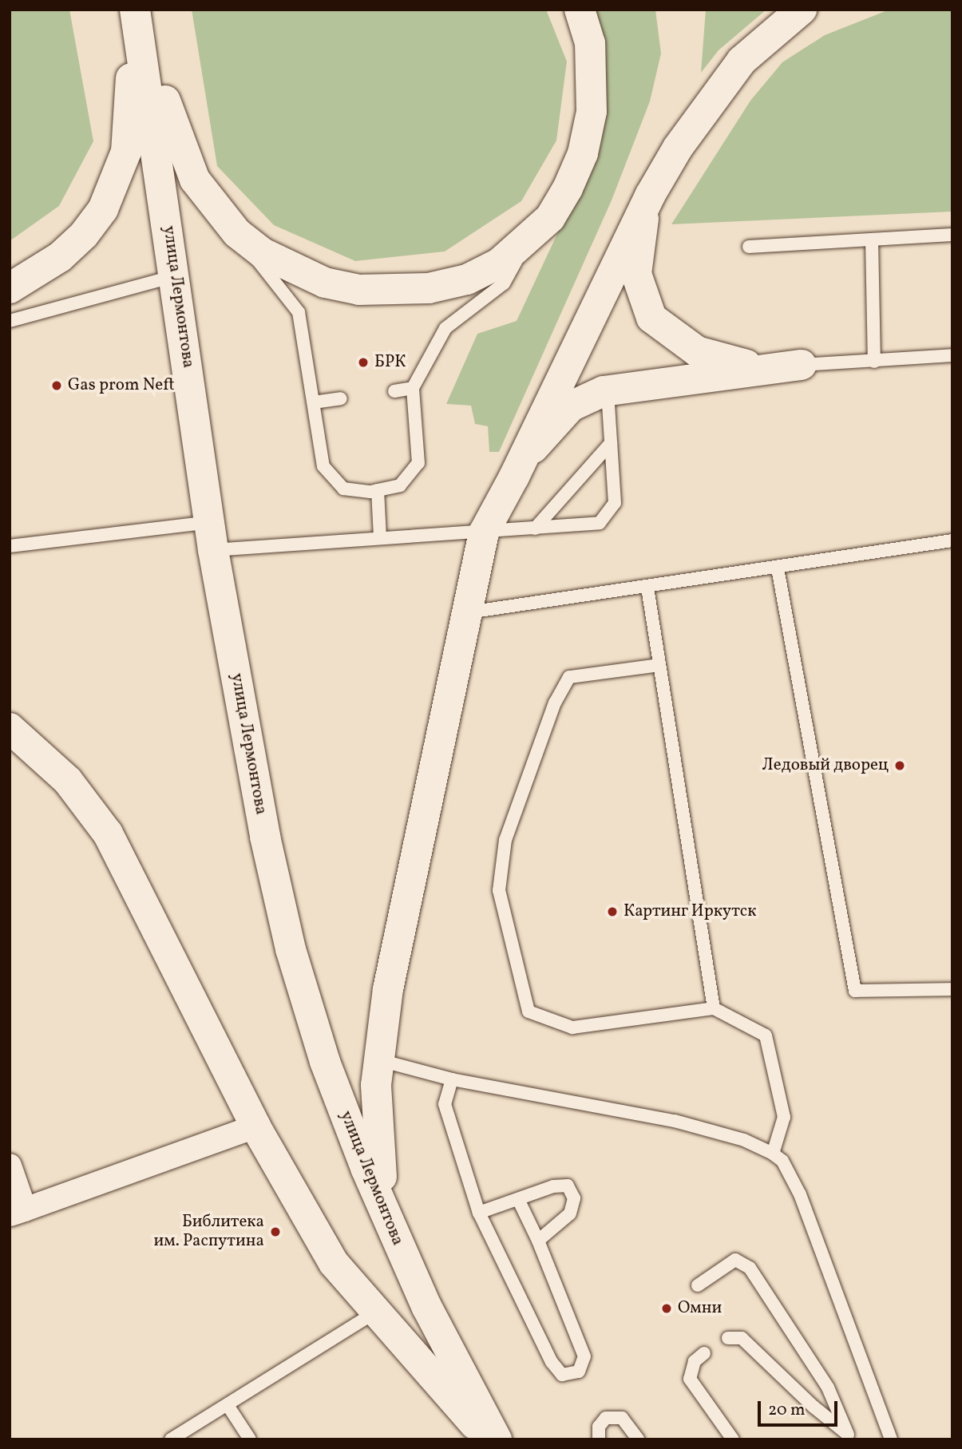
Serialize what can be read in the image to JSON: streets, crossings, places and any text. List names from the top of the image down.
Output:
{
  "streets": {
    "main road": ["улица Лермонтова"]
  },
  "places": [
    "БРК",
    "Gas prom Neft",
    "Ледовый дворец",
    "Картинг Иркутск",
    "Библитека им. Распутина",
    "Омни"
  ],
  "scale_bar": "20 m"
}
